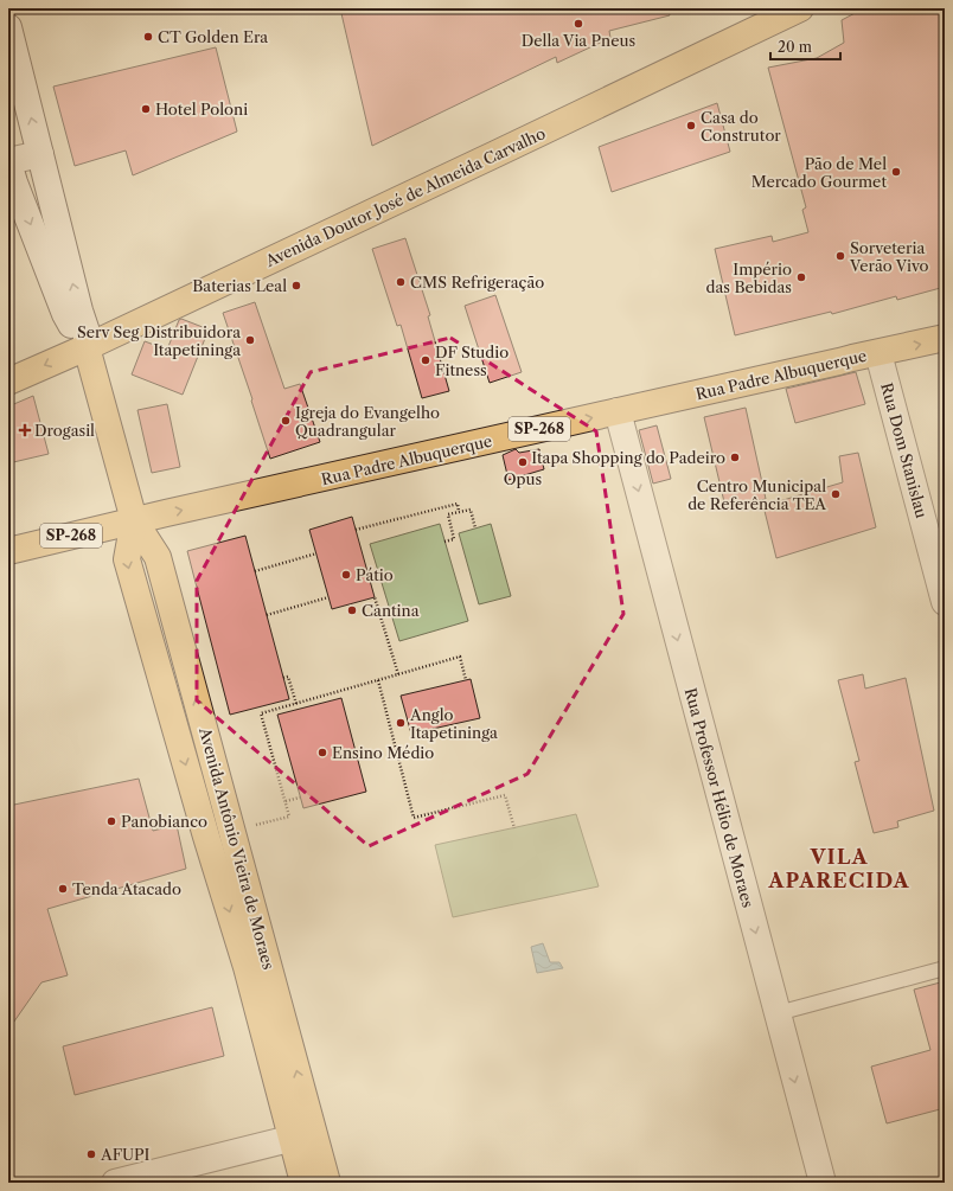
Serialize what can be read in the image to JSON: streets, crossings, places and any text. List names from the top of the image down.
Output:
{
  "streets": {
    "main road": [
      "Avenida Doutor José de Almeida Carvalho",
      "Rua Padre Albuquerque",
      "SP-268",
      "Avenida Antônio Vieira de Moraes"
    ],
    "street": ["Rua Dom Stanislau", "Rua Professor Hélio de Moraes"]
  },
  "crossings": [
    ["Avenida Doutor José de Almeida Carvalho", "Avenida Antônio Vieira de Moraes"],
    ["Rua Padre Albuquerque", "Rua Dom Stanislau"],
    ["Rua Padre Albuquerque", "Rua Professor Hélio de Moraes"],
    ["Rua Padre Albuquerque", "Avenida Antônio Vieira de Moraes"]
  ],
  "one_way": ["Rua Padre Albuquerque", "Rua Professor Hélio de Moraes"],
  "districts": ["VILA APARECIDA"],
  "places": {
    "other": [
      "Della Via Pneus",
      "CT Golden Era",
      "Hotel Poloni",
      "Casa do Construtor",
      "Pão de Mel Mercado Gourmet",
      "Sorveteria Verão Vivo",
      "Império das Bebidas",
      "CMS Refrigeração",
      "Baterias Leal",
      "Serv Seg Distribuidora Itapetininga",
      "DF Studio Fitness",
      "Igreja do Evangelho Quadrangular",
      "Itapa Shopping do Padeiro",
      "Opus",
      "Centro Municipal de Referência TEA",
      "Pátio",
      "Cantina",
      "Anglo Itapetininga",
      "Ensino Médio",
      "Panobianco",
      "Tenda Atacado",
      "AFUPI"
    ],
    "health": ["Drogasil"]
  },
  "scale_bar": "20 m"
}
